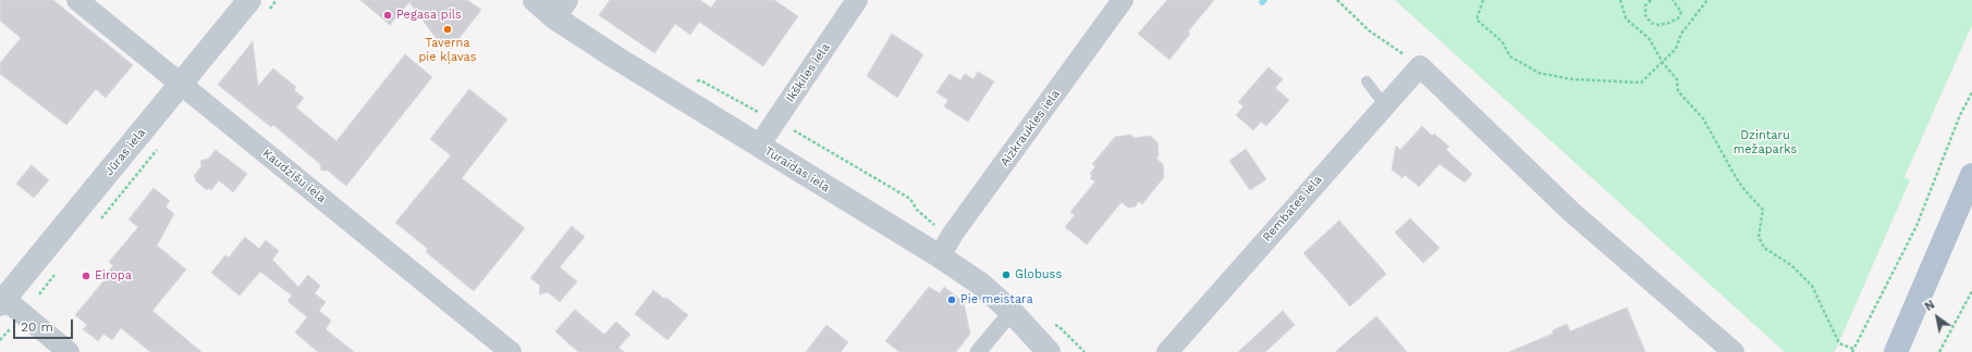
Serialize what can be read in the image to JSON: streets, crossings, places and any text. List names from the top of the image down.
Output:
{
  "streets": {
    "street": [
      "Ikšķiles iela",
      "Aizkraukles iela",
      "Jūras iela",
      "Turaidas iela",
      "Kaudzīšu iela",
      "Rembates iela"
    ]
  },
  "crossings": [
    ["Ikšķiles iela", "Turaidas iela"],
    ["Aizkraukles iela", "Turaidas iela"],
    ["Jūras iela", "Kaudzīšu iela"]
  ],
  "parks": ["Dzintaru mežaparks"],
  "places": [
    "Pegasa pils",
    "Taverna pie kļavas",
    "Globuss",
    "Eiropa",
    "Pie meistara"
  ],
  "scale_bar": "20 m",
  "north": "top left"
}
